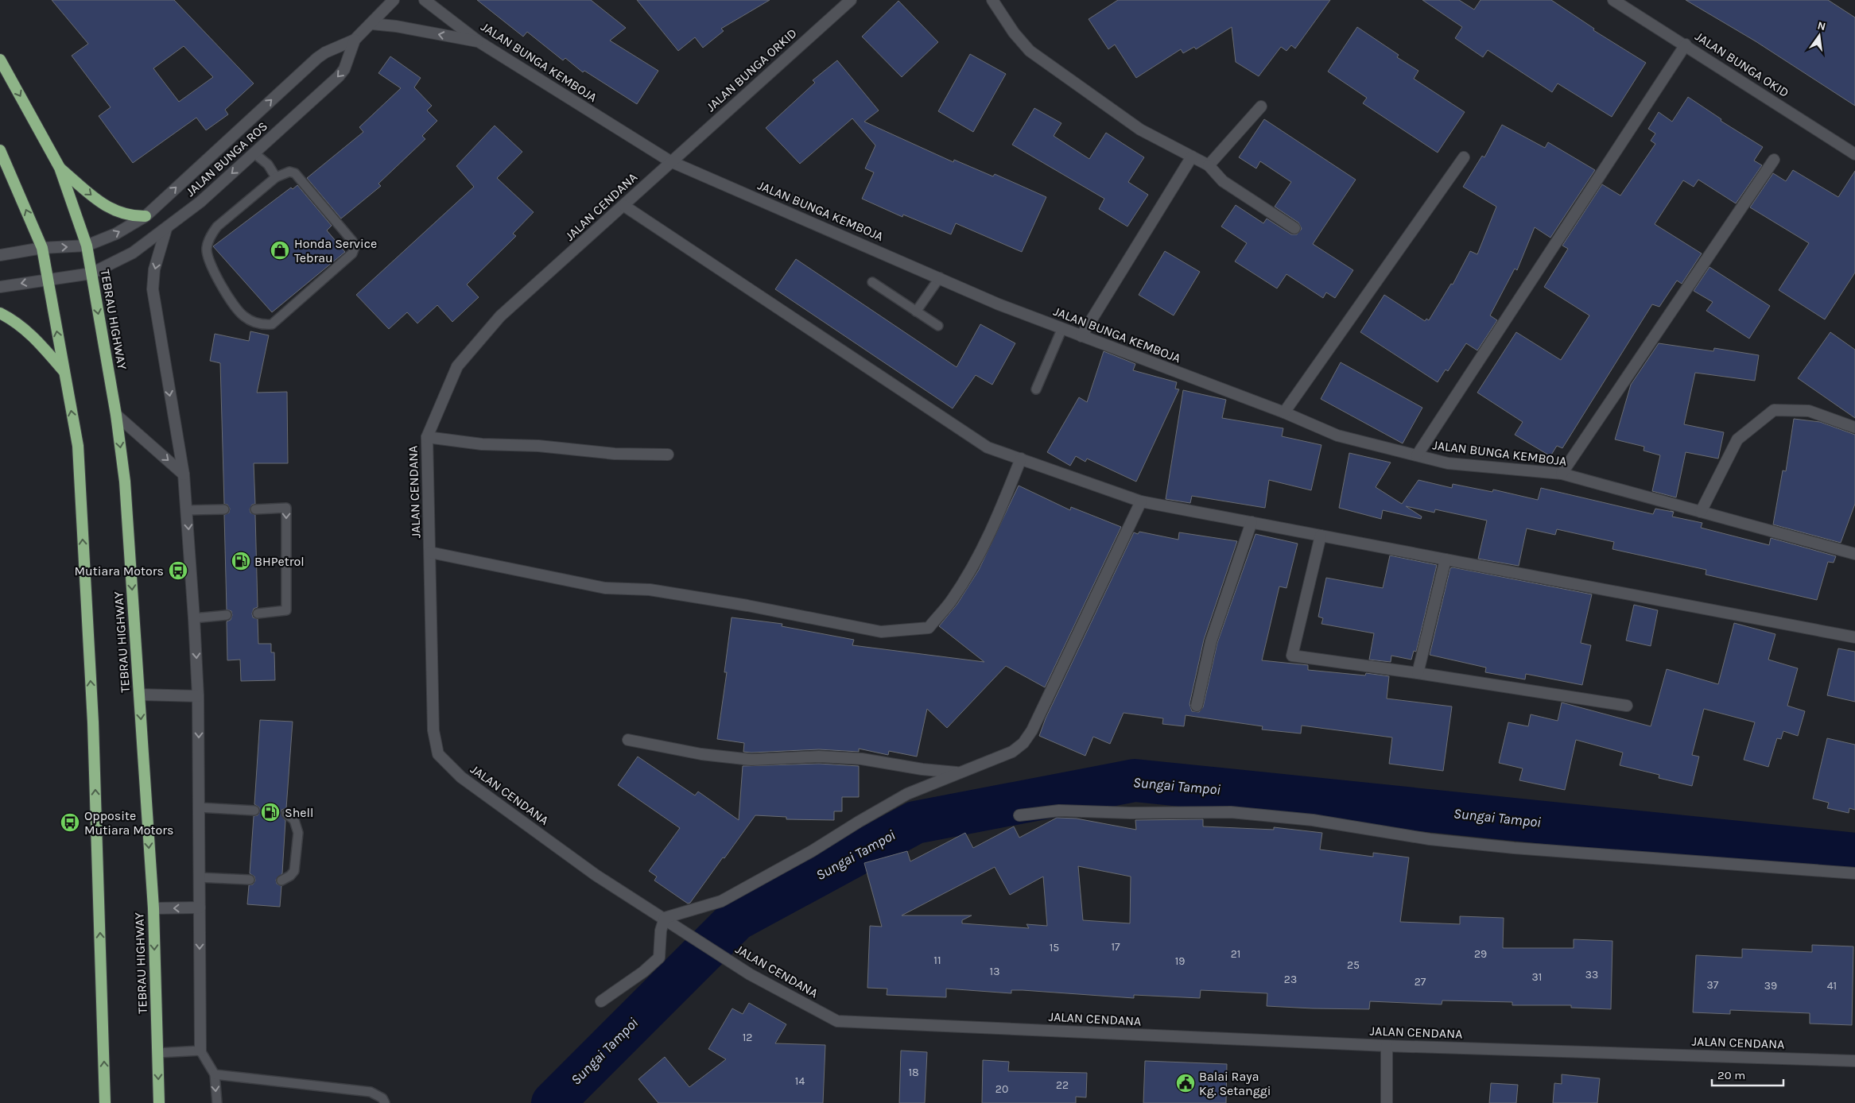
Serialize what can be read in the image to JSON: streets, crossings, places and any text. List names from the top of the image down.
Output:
{
  "streets": {
    "highway": ["TEBRAU HIGHWAY"],
    "street": [
      "JALAN BUNGA KEMBOJA",
      "JALAN BUNGA OKID",
      "JALAN BUNGA ORKID",
      "JALAN BUNGA ROS",
      "JALAN CENDANA"
    ]
  },
  "crossings": [
    ["JALAN BUNGA KEMBOJA", "JALAN BUNGA ORKID"],
    ["JALAN BUNGA KEMBOJA", "JALAN CENDANA"],
    ["JALAN BUNGA ORKID", "JALAN CENDANA"],
    ["JALAN BUNGA ROS", "TEBRAU HIGHWAY"]
  ],
  "water": ["Sungai Tampoi"],
  "places": {
    "shop": ["Honda Service Tebrau"],
    "fuel station": ["BHPetrol", "Shell"],
    "bus stop": ["Mutiara Motors", "Opposite Mutiara Motors"],
    "public building": ["Balai Raya Kg. Setanggi"]
  },
  "house_numbers": [
    "17",
    "15",
    "21",
    "29",
    "11",
    "19",
    "25",
    "13",
    "33",
    "31",
    "23",
    "27",
    "37",
    "39",
    "41",
    "12",
    "18",
    "14",
    "22",
    "20"
  ],
  "scale_bar": "20 m",
  "north": "top"
}
